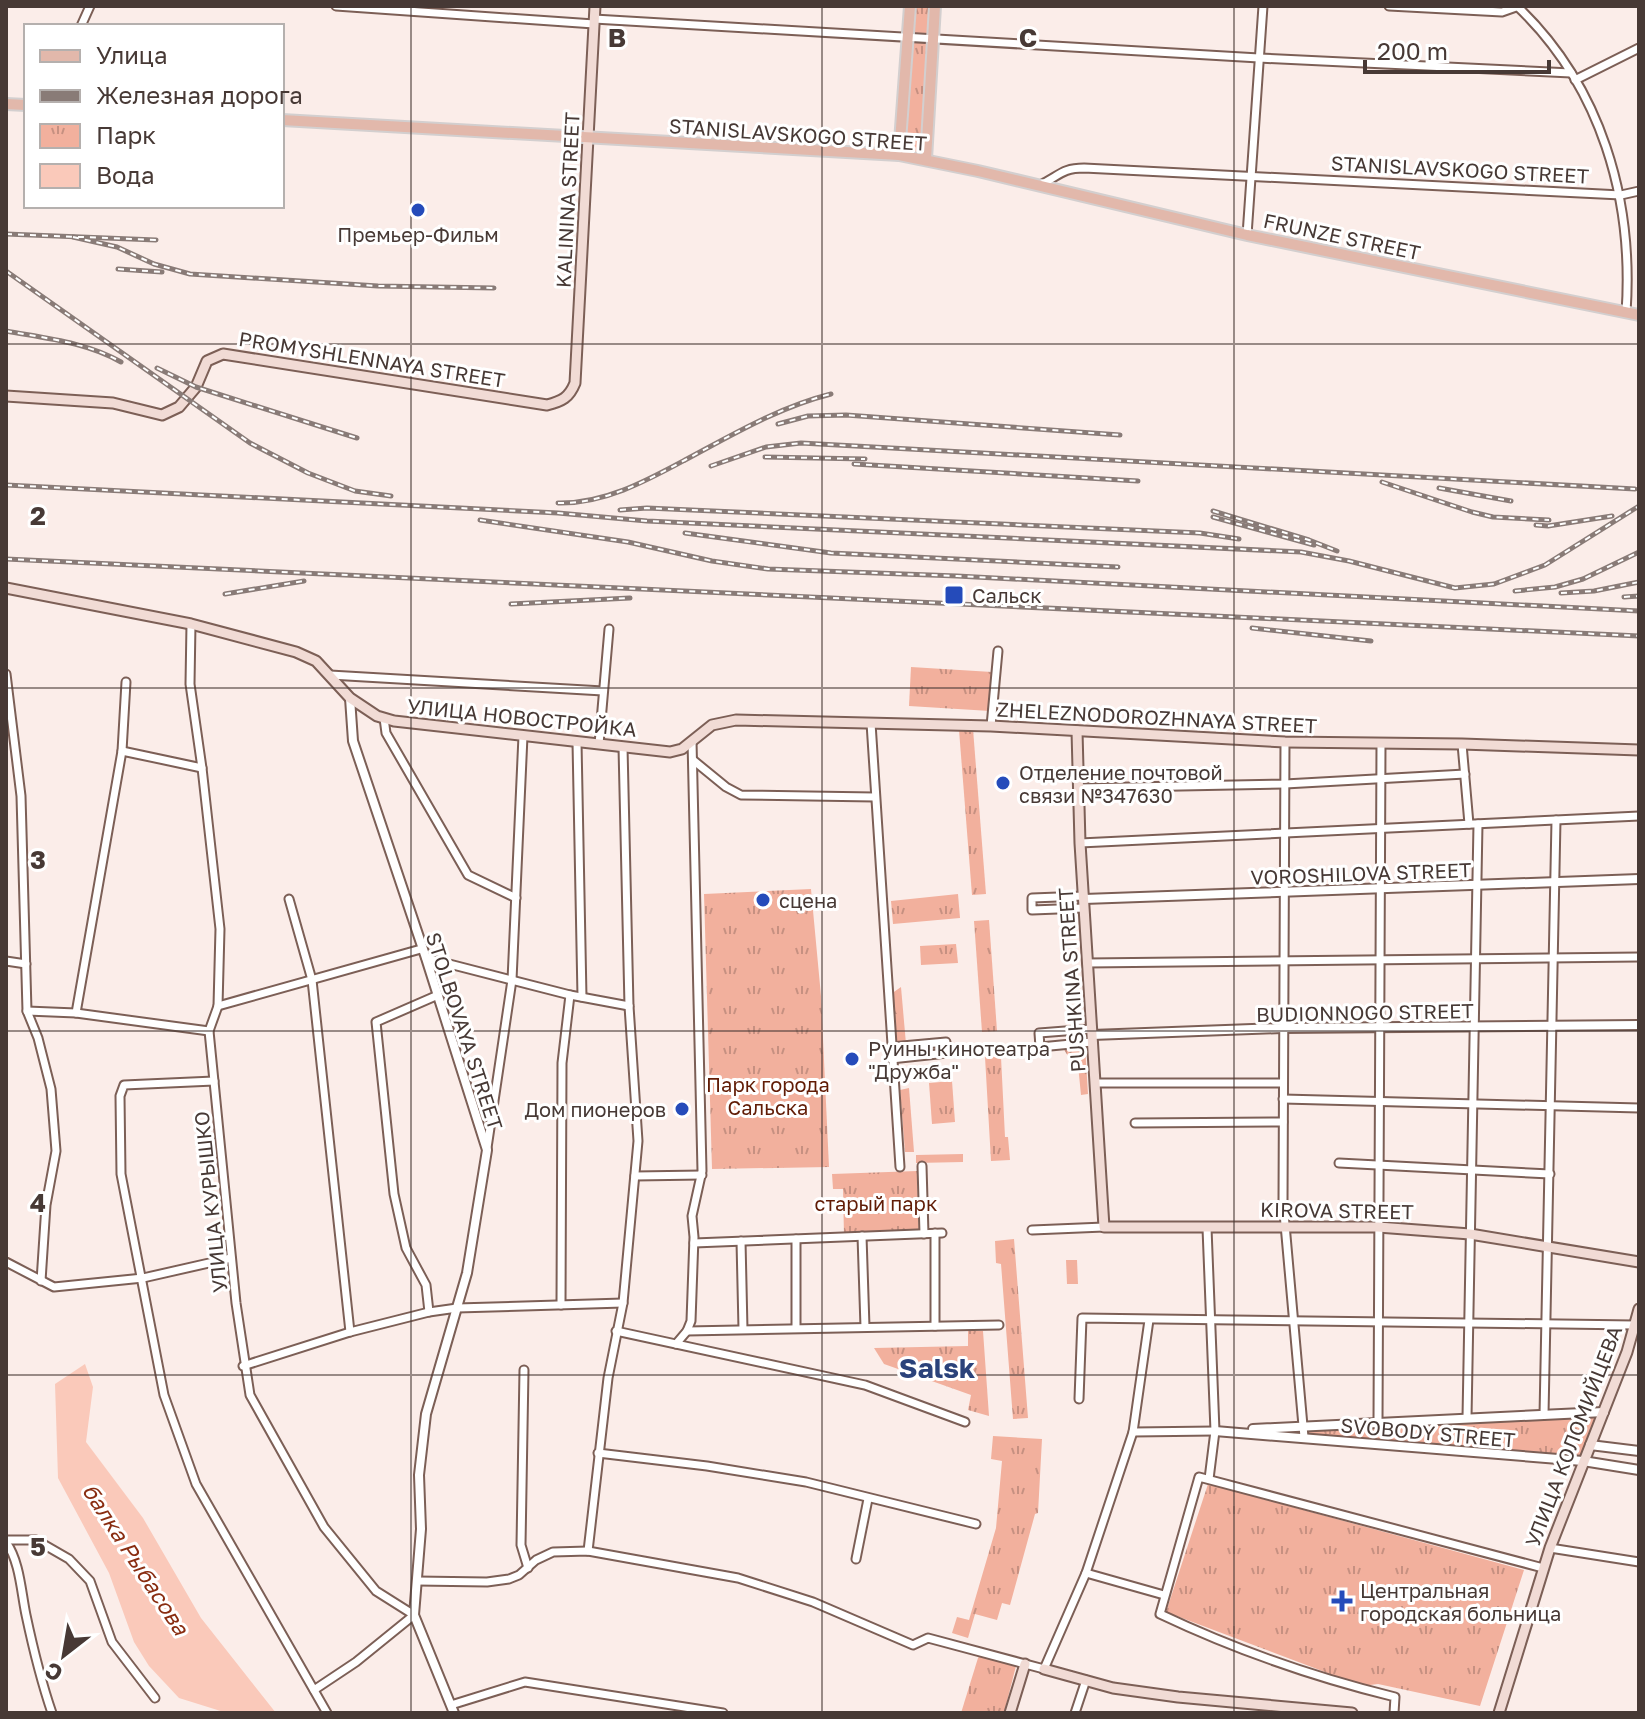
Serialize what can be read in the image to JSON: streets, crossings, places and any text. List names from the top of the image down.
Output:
{
  "streets": {
    "main road": [
      "STANISLAVSKOGO STREET",
      "KALININA STREET",
      "FRUNZE STREET",
      "PROMYSHLENNAYA STREET",
      "УЛИЦА НОВОСТРОЙКА",
      "ZHELEZNODOROZHNAYA STREET",
      "PUSHKINA STREET",
      "KIROVA STREET",
      "УЛИЦА КОЛОМИЙЦЕВА"
    ],
    "street": [
      "VOROSHILOVA STREET",
      "BUDIONNOGO STREET",
      "STOLBOVAYA STREET",
      "УЛИЦА КУРЫШКО",
      "SVOBODY STREET"
    ]
  },
  "crossings": [
    ["STANISLAVSKOGO STREET", "KALININA STREET"],
    ["STANISLAVSKOGO STREET", "FRUNZE STREET"],
    ["KALININA STREET", "PROMYSHLENNAYA STREET"],
    ["УЛИЦА НОВОСТРОЙКА", "ZHELEZNODOROZHNAYA STREET"],
    ["УЛИЦА НОВОСТРОЙКА", "STOLBOVAYA STREET"],
    ["УЛИЦА НОВОСТРОЙКА", "УЛИЦА КУРЫШКО"],
    ["ZHELEZNODOROZHNAYA STREET", "PUSHKINA STREET"],
    ["VOROSHILOVA STREET", "PUSHKINA STREET"],
    ["PUSHKINA STREET", "BUDIONNOGO STREET"],
    ["PUSHKINA STREET", "KIROVA STREET"],
    ["STOLBOVAYA STREET", "УЛИЦА КУРЫШКО"],
    ["SVOBODY STREET", "УЛИЦА КОЛОМИЙЦЕВА"]
  ],
  "districts": ["Salsk"],
  "water": ["балка Рыбасова"],
  "parks": ["Парк города Сальска", "старый парк"],
  "places": {
    "other": [
      "Премьер-Фильм",
      "Отделение почтовой связи №347630",
      "сцена",
      "Руины кинотеатра \"Дружба\"",
      "Дом пионеров"
    ],
    "transit": ["Сальск"],
    "health": ["Центральная городская больница"]
  },
  "legend": [
    "Улица",
    "Железная дорога",
    "Парк",
    "Вода"
  ],
  "scale_bar": "200 m",
  "north": "bottom left",
  "grid": {
    "columns": ["B", "C"],
    "rows": [
      "2",
      "3",
      "4",
      "5"
    ]
  }
}
